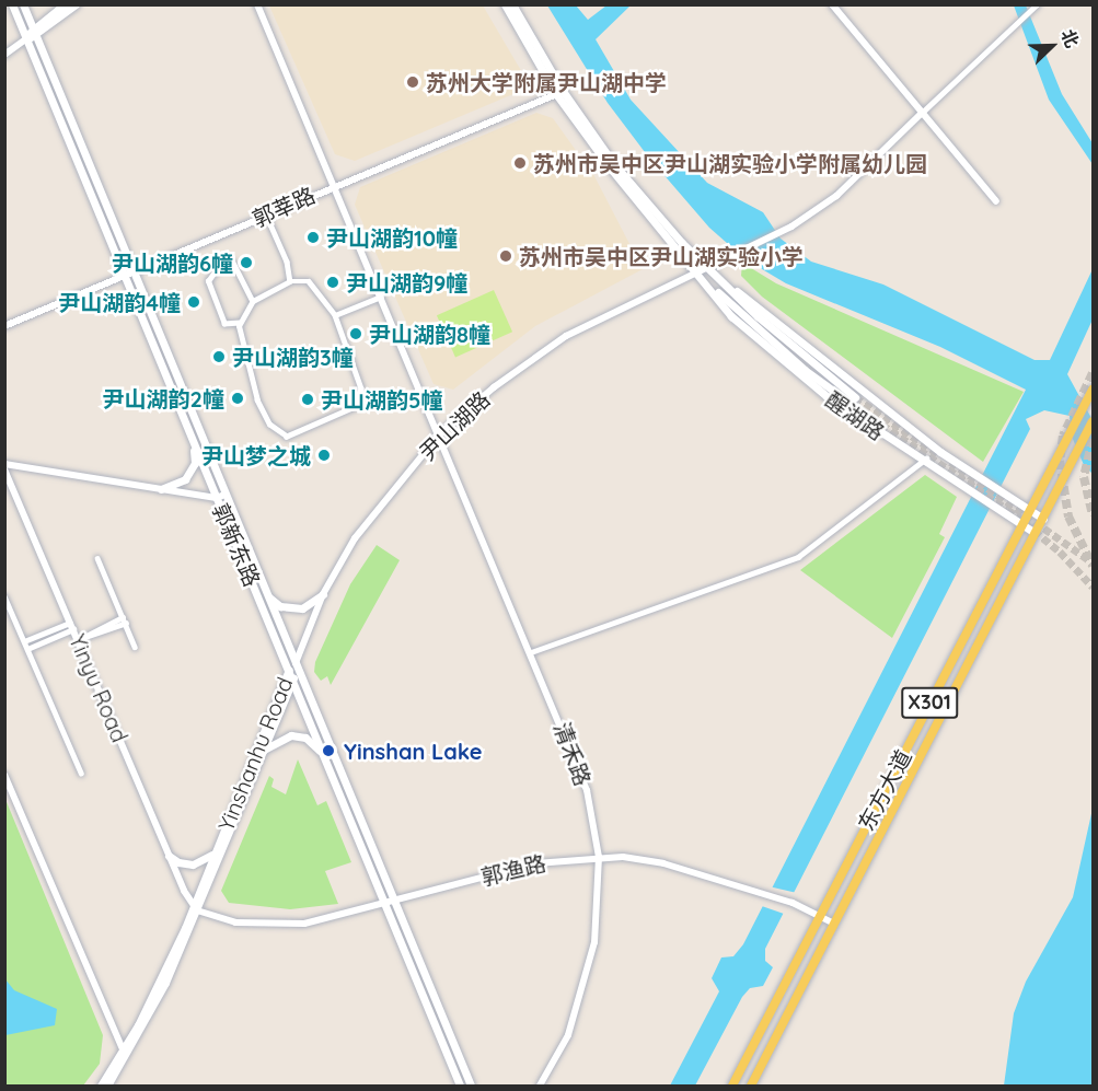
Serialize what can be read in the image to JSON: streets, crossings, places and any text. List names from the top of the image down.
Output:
{
  "streets": {
    "main road": [
      "醒湖路",
      "郭新东路",
      "X301",
      "Yinshanhu Road",
      "东方大道"
    ],
    "street": [
      "郭莘路",
      "尹山湖路",
      "Yinyu Road",
      "清禾路",
      "郭渔路"
    ]
  },
  "crossings": [
    ["郭莘路", "郭新东路"],
    ["郭莘路", "清禾路"],
    ["醒湖路", "尹山湖路"],
    ["醒湖路", "东方大道"],
    ["尹山湖路", "郭新东路"],
    ["尹山湖路", "Yinshanhu Road"],
    ["尹山湖路", "清禾路"],
    ["郭新东路", "Yinshanhu Road"],
    ["郭新东路", "郭渔路"],
    ["Yinyu Road", "Yinshanhu Road"],
    ["Yinyu Road", "郭渔路"],
    ["Yinshanhu Road", "郭渔路"],
    ["清禾路", "郭渔路"],
    ["东方大道", "郭渔路"]
  ],
  "places": [
    "苏州大学附属尹山湖中学",
    "苏州市吴中区尹山湖实验小学附属幼儿园",
    "尹山湖韵10幢",
    "苏州市吴中区尹山湖实验小学",
    "尹山湖韵6幢",
    "尹山湖韵9幢",
    "尹山湖韵4幢",
    "尹山湖韵8幢",
    "尹山湖韵3幢",
    "尹山湖韵2幢",
    "尹山湖韵5幢",
    "尹山梦之城",
    "Yinshan Lake"
  ],
  "north": "top right"
}
